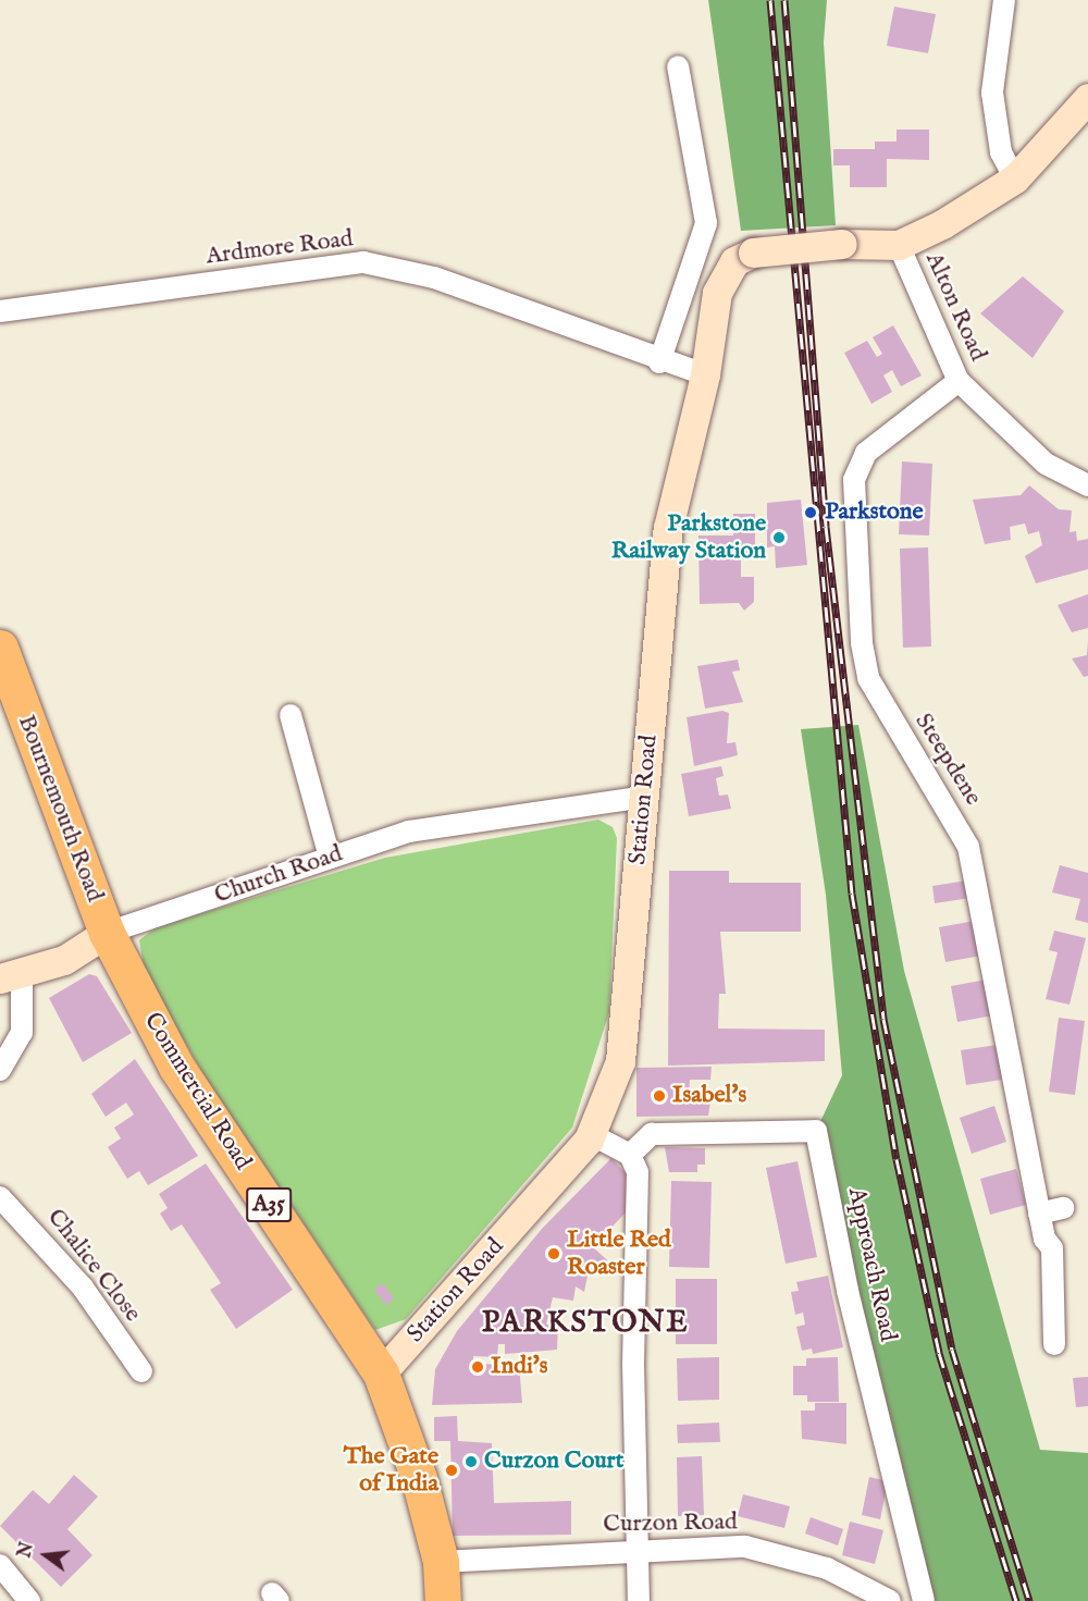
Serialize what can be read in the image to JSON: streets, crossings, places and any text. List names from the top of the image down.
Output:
{
  "streets": {
    "highway": ["Bournemouth Road", "Commercial Road", "A35"],
    "street": [
      "Ardmore Road",
      "Alton Road",
      "Steepdene",
      "Station Road",
      "Church Road",
      "Approach Road",
      "Chalice Close",
      "Curzon Road"
    ]
  },
  "crossings": [
    ["Ardmore Road", "Station Road"],
    ["Alton Road", "Steepdene"],
    ["Alton Road", "Station Road"],
    ["Station Road", "Church Road"],
    ["Station Road", "Commercial Road"],
    ["Bournemouth Road", "Church Road"],
    ["Bournemouth Road", "Commercial Road"],
    ["Church Road", "Commercial Road"],
    ["Commercial Road", "Curzon Road"]
  ],
  "districts": ["PARKSTONE"],
  "places": [
    "Parkstone",
    "Parkstone Railway Station",
    "Isabel's",
    "Little Red Roaster",
    "Indi's",
    "Curzon Court",
    "The Gate of India"
  ],
  "north": "left"
}
